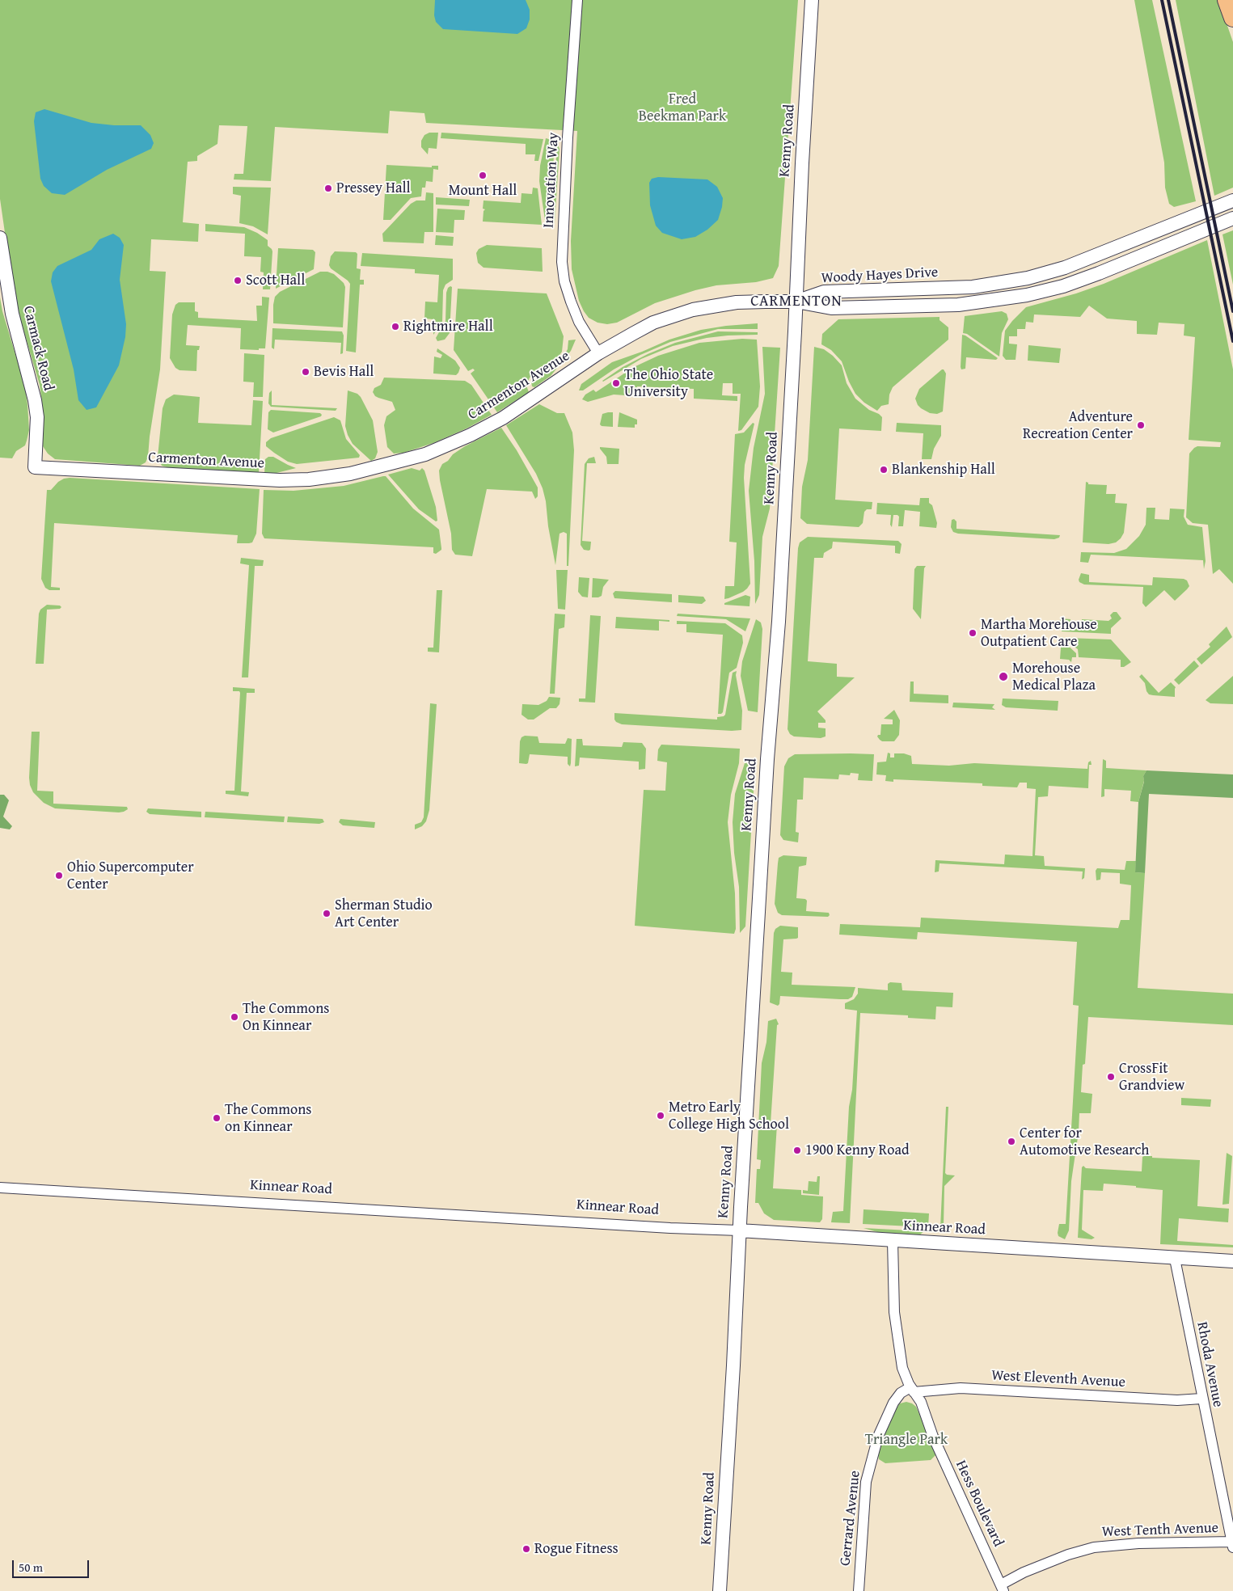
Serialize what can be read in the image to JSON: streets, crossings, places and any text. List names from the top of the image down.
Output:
{
  "streets": {
    "street": [
      "Kenny Road",
      "Innovation Way",
      "Woody Hayes Drive",
      "Carmack Road",
      "Carmenton Avenue",
      "Kinnear Road",
      "Rhoda Avenue",
      "West Eleventh Avenue",
      "Hess Boulevard",
      "Gerrard Avenue",
      "West Tenth Avenue"
    ]
  },
  "crossings": [
    ["Kenny Road", "Woody Hayes Drive"],
    ["Kenny Road", "Carmenton Avenue"],
    ["Kenny Road", "Kinnear Road"],
    ["Innovation Way", "Carmenton Avenue"],
    ["Woody Hayes Drive", "Carmenton Avenue"],
    ["Carmack Road", "Carmenton Avenue"],
    ["Kinnear Road", "Rhoda Avenue"],
    ["Kinnear Road", "Hess Boulevard"],
    ["Rhoda Avenue", "West Eleventh Avenue"],
    ["Rhoda Avenue", "West Tenth Avenue"],
    ["West Eleventh Avenue", "Hess Boulevard"],
    ["West Eleventh Avenue", "Gerrard Avenue"],
    ["Hess Boulevard", "Gerrard Avenue"],
    ["Hess Boulevard", "West Tenth Avenue"]
  ],
  "districts": ["CARMENTON"],
  "parks": ["Fred Beekman Park", "Triangle Park"],
  "places": [
    "Mount Hall",
    "Pressey Hall",
    "Scott Hall",
    "Rightmire Hall",
    "Bevis Hall",
    "The Ohio State University",
    "Adventure Recreation Center",
    "Blankenship Hall",
    "Martha Morehouse Outpatient Care",
    "Morehouse Medical Plaza",
    "Ohio Supercomputer Center",
    "Sherman Studio Art Center",
    "The Commons On Kinnear",
    "CrossFit Grandview",
    "Metro Early College High School",
    "The Commons on Kinnear",
    "Center for Automotive Research",
    "1900 Kenny Road",
    "Rogue Fitness"
  ],
  "scale_bar": "50 m"
}
